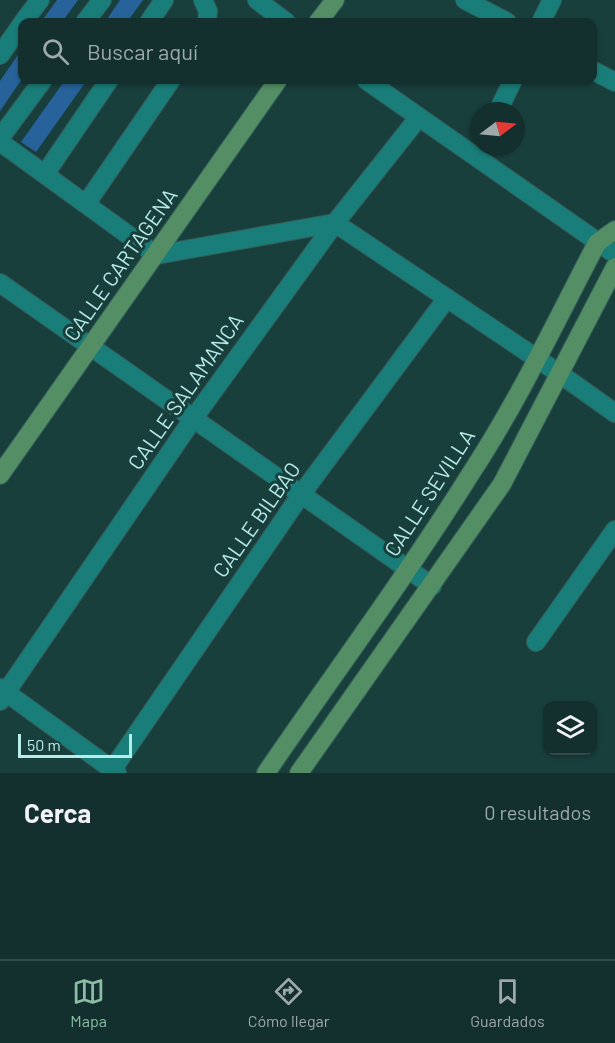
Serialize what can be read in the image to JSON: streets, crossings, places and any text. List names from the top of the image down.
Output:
{
  "streets": {
    "main road": ["CALLE CARTAGENA", "CALLE SEVILLA"],
    "street": ["CALLE SALAMANCA", "CALLE BILBAO"]
  },
  "scale_bar": "50 m",
  "north": "right",
  "page": {
    "search": "Buscar aquí",
    "scale": "50 m",
    "heading": ["Cerca", "0 resultados"],
    "nav": ["Mapa", "Cómo llegar", "Guardados"]
  }
}
